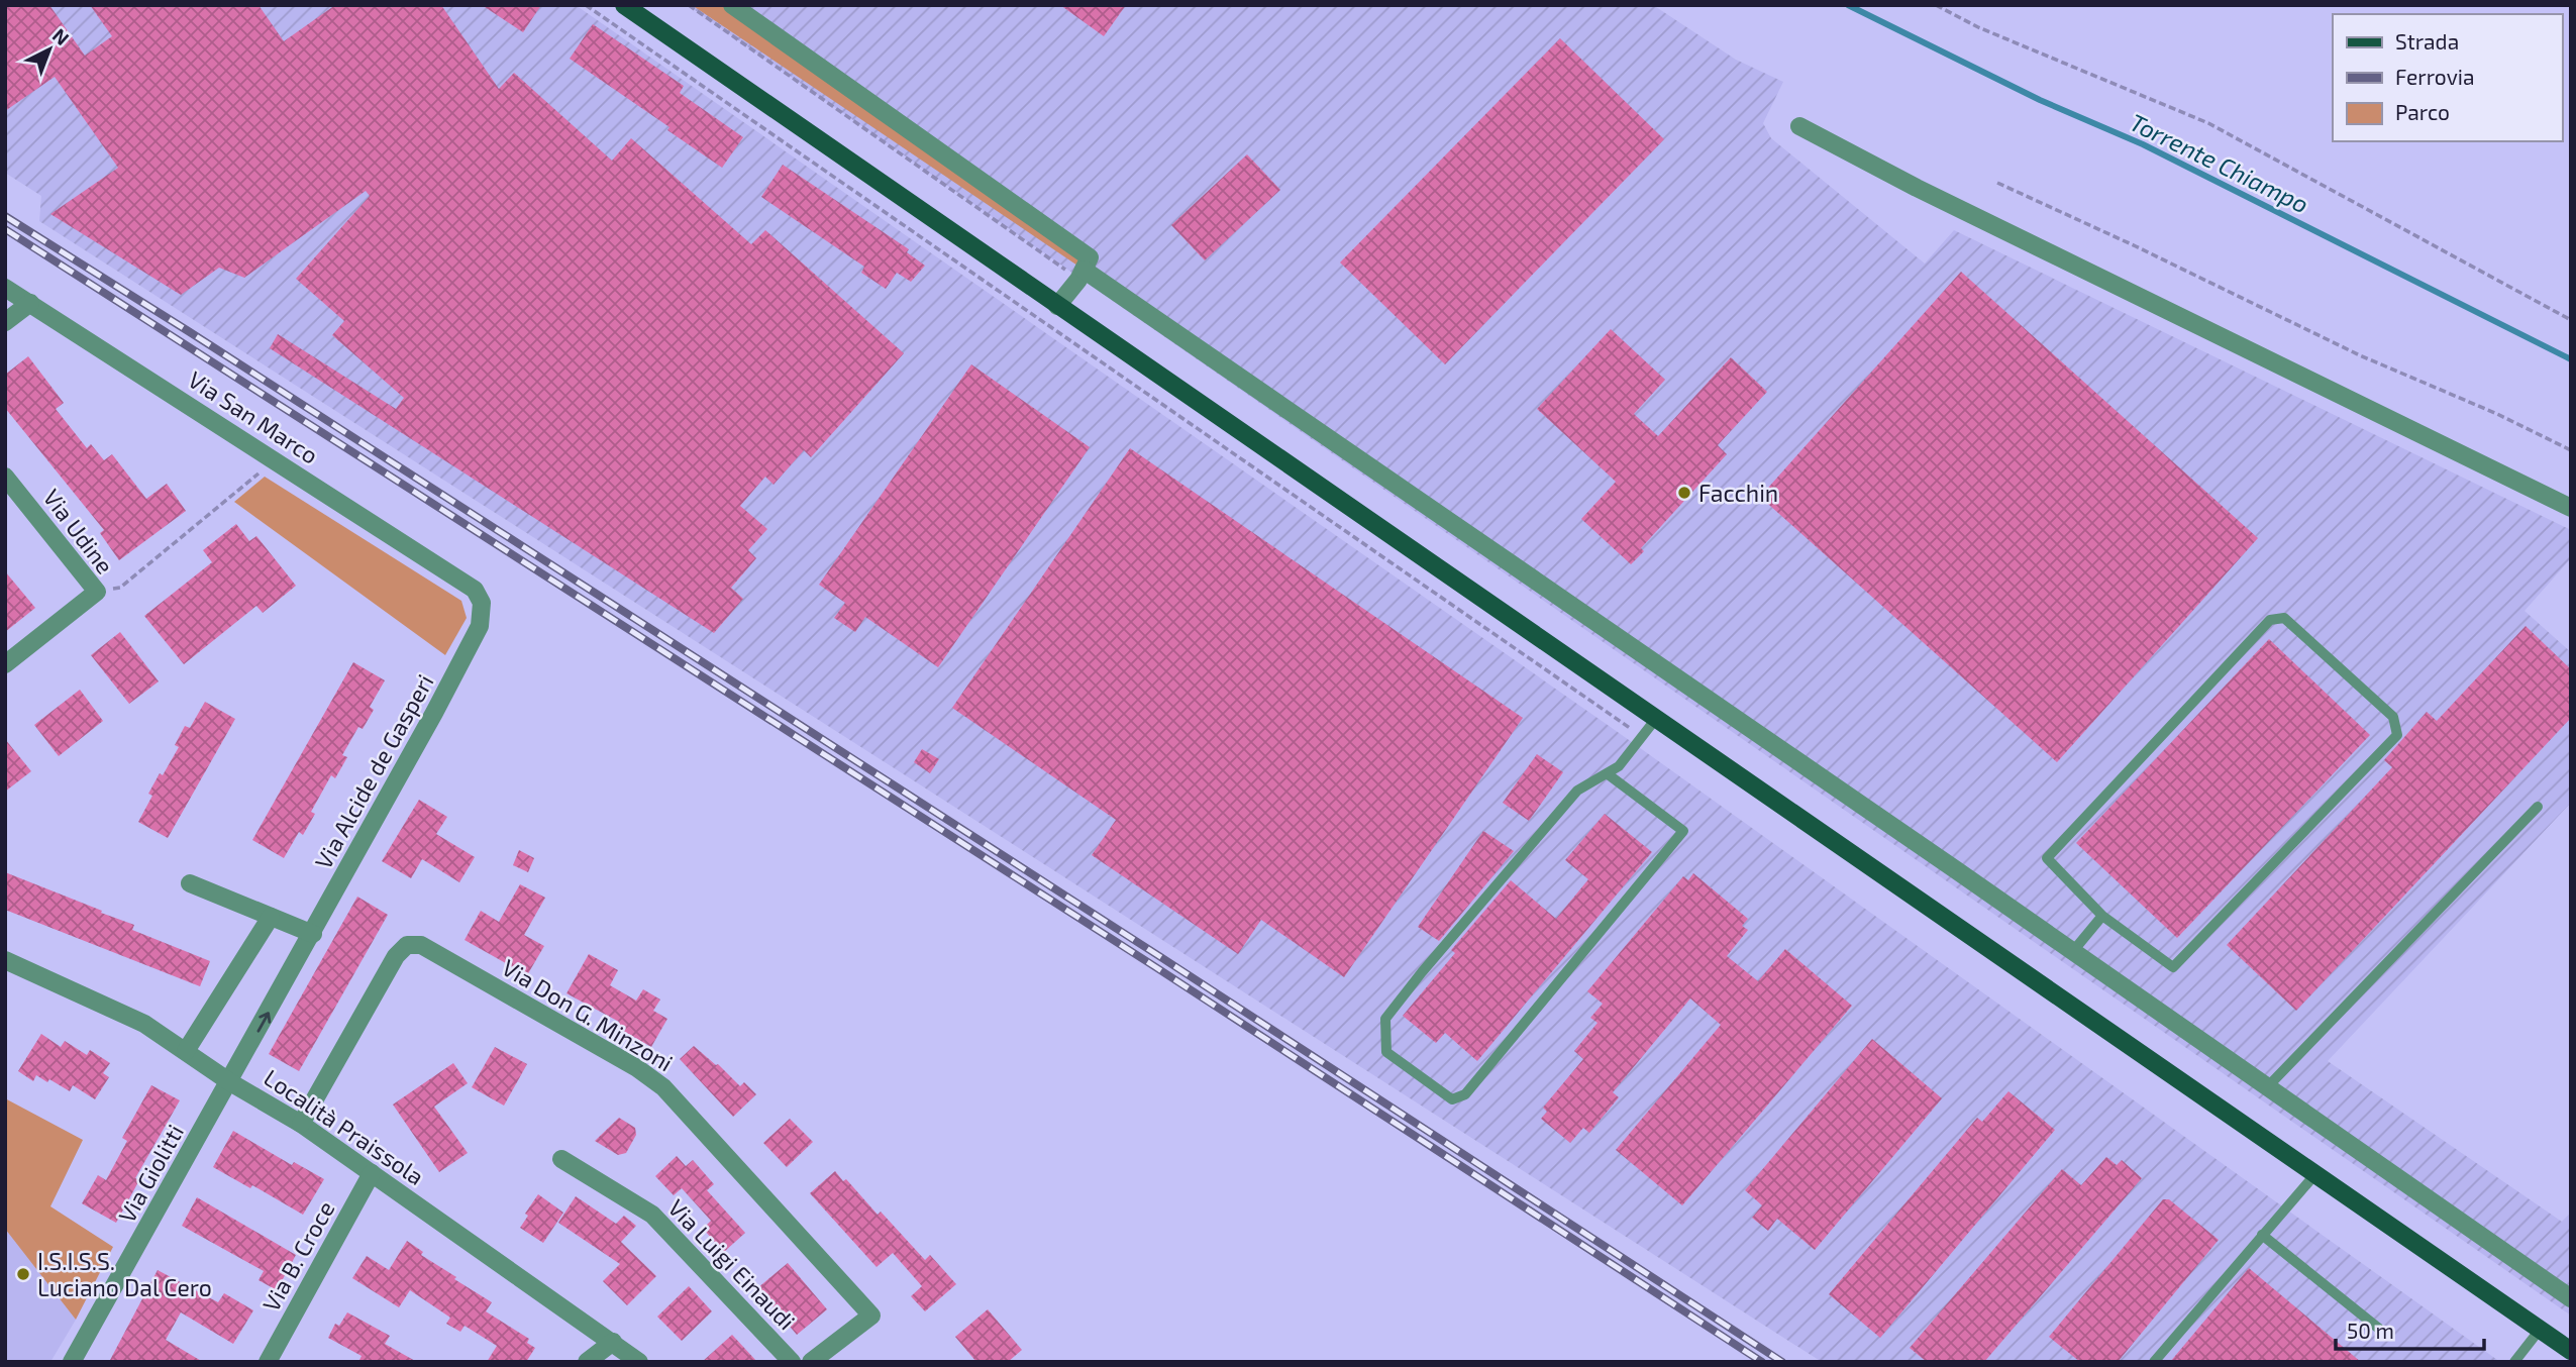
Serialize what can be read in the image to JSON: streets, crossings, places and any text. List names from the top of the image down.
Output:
{
  "streets": {
    "street": [
      "Via San Marco",
      "Via Udine",
      "Via Alcide de Gasperi",
      "Via Don G. Minzoni",
      "Località Praissola",
      "Via Giolitti",
      "Via B. Croce",
      "Via Luigi Einaudi"
    ]
  },
  "crossings": [
    ["Via San Marco", "Via Alcide de Gasperi"],
    ["Via Alcide de Gasperi", "Località Praissola"],
    ["Via Alcide de Gasperi", "Via Giolitti"],
    ["Via Don G. Minzoni", "Località Praissola"],
    ["Località Praissola", "Via Giolitti"],
    ["Località Praissola", "Via B. Croce"]
  ],
  "water": ["Torrente Chiampo"],
  "places": ["Facchin", "I.S.I.S.S. Luciano Dal Cero"],
  "legend": ["Strada", "Ferrovia", "Parco"],
  "scale_bar": "50 m",
  "north": "top right"
}
